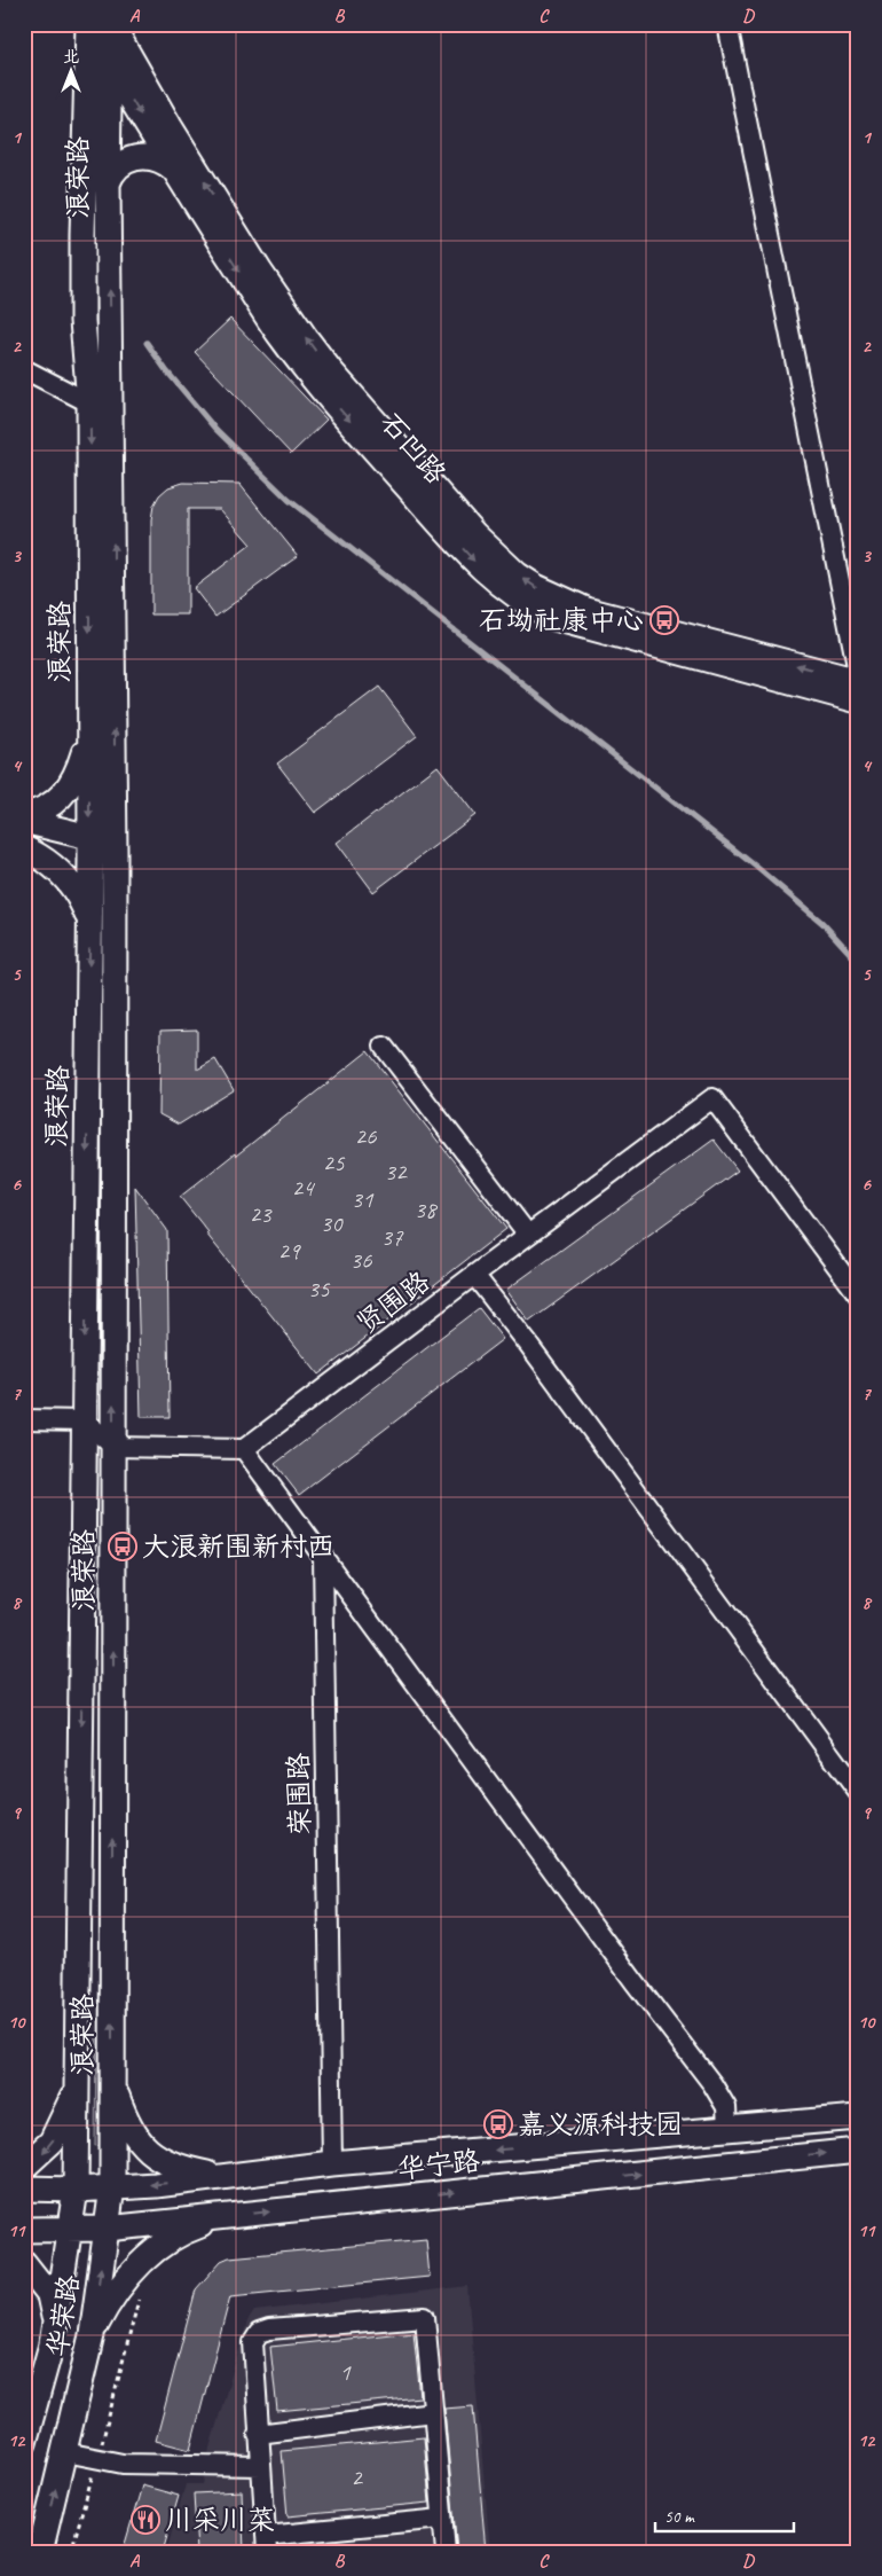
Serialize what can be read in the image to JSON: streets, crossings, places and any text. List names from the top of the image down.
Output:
{
  "streets": {
    "main road": [
      "浪荣路",
      "石凹路",
      "华宁路",
      "华荣路"
    ],
    "street": ["贤围路", "荣围路"]
  },
  "crossings": [
    ["浪荣路", "石凹路"],
    ["浪荣路", "华宁路"],
    ["浪荣路", "华荣路"],
    ["荣围路", "华宁路"],
    ["华宁路", "华荣路"]
  ],
  "places": {
    "bus stop": ["石坳社康中心", "大浪新围新村西", "嘉义源科技园"],
    "restaurant": ["川采川菜"]
  },
  "house_numbers": [
    "26",
    "25",
    "32",
    "24",
    "31",
    "38",
    "23",
    "30",
    "37",
    "29",
    "36",
    "35",
    "1",
    "2"
  ],
  "scale_bar": "50 m",
  "north": "top",
  "grid": {
    "columns": [
      "A",
      "B",
      "C",
      "D"
    ],
    "rows": [
      "1",
      "2",
      "3",
      "4",
      "5",
      "6",
      "7",
      "8",
      "9",
      "10",
      "11",
      "12"
    ]
  }
}
